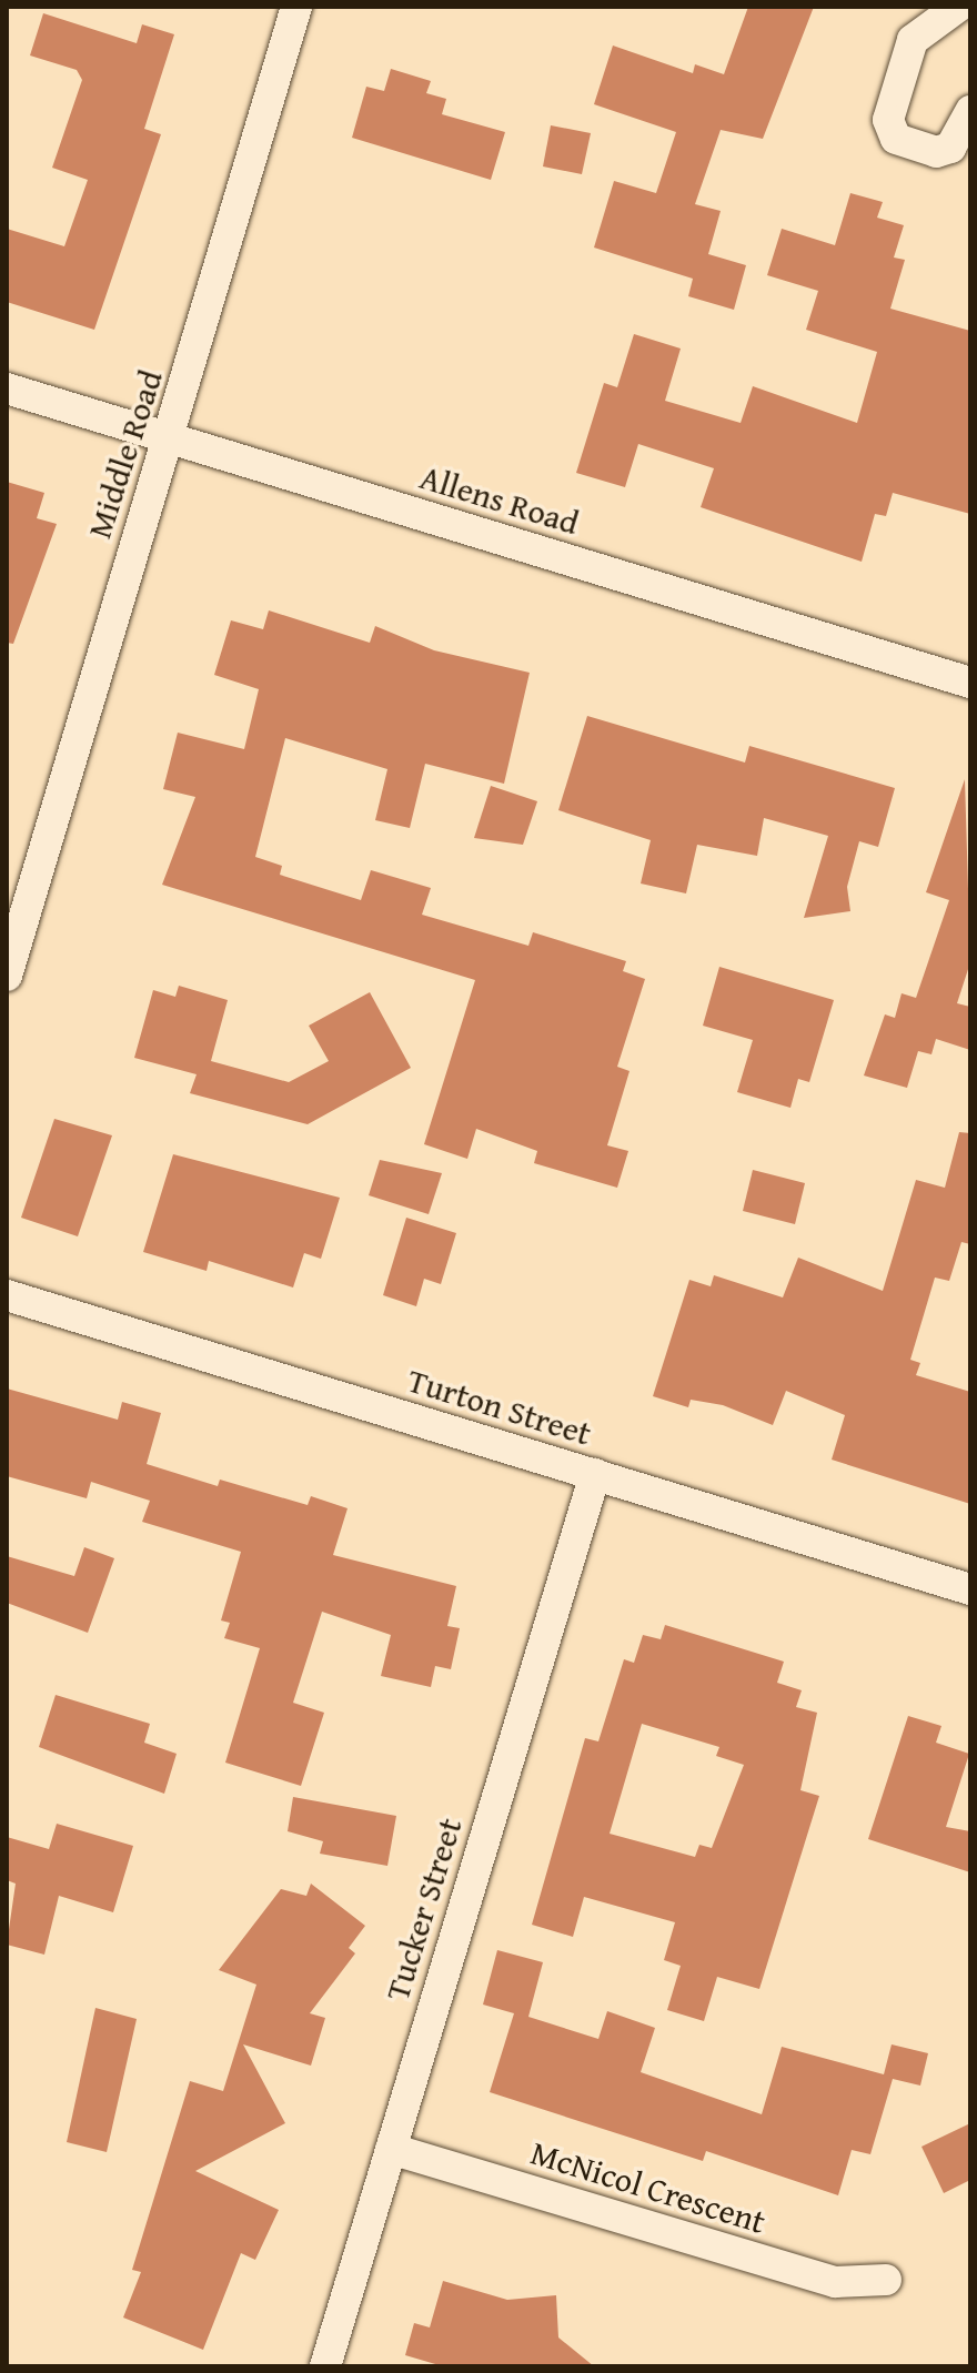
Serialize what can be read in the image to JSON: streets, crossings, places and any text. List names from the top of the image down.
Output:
{
  "streets": {
    "street": [
      "Middle Road",
      "Allens Road",
      "Turton Street",
      "Tucker Street",
      "McNicol Crescent"
    ]
  },
  "crossings": [
    ["Middle Road", "Allens Road"],
    ["Turton Street", "Tucker Street"],
    ["Tucker Street", "McNicol Crescent"]
  ]
}
